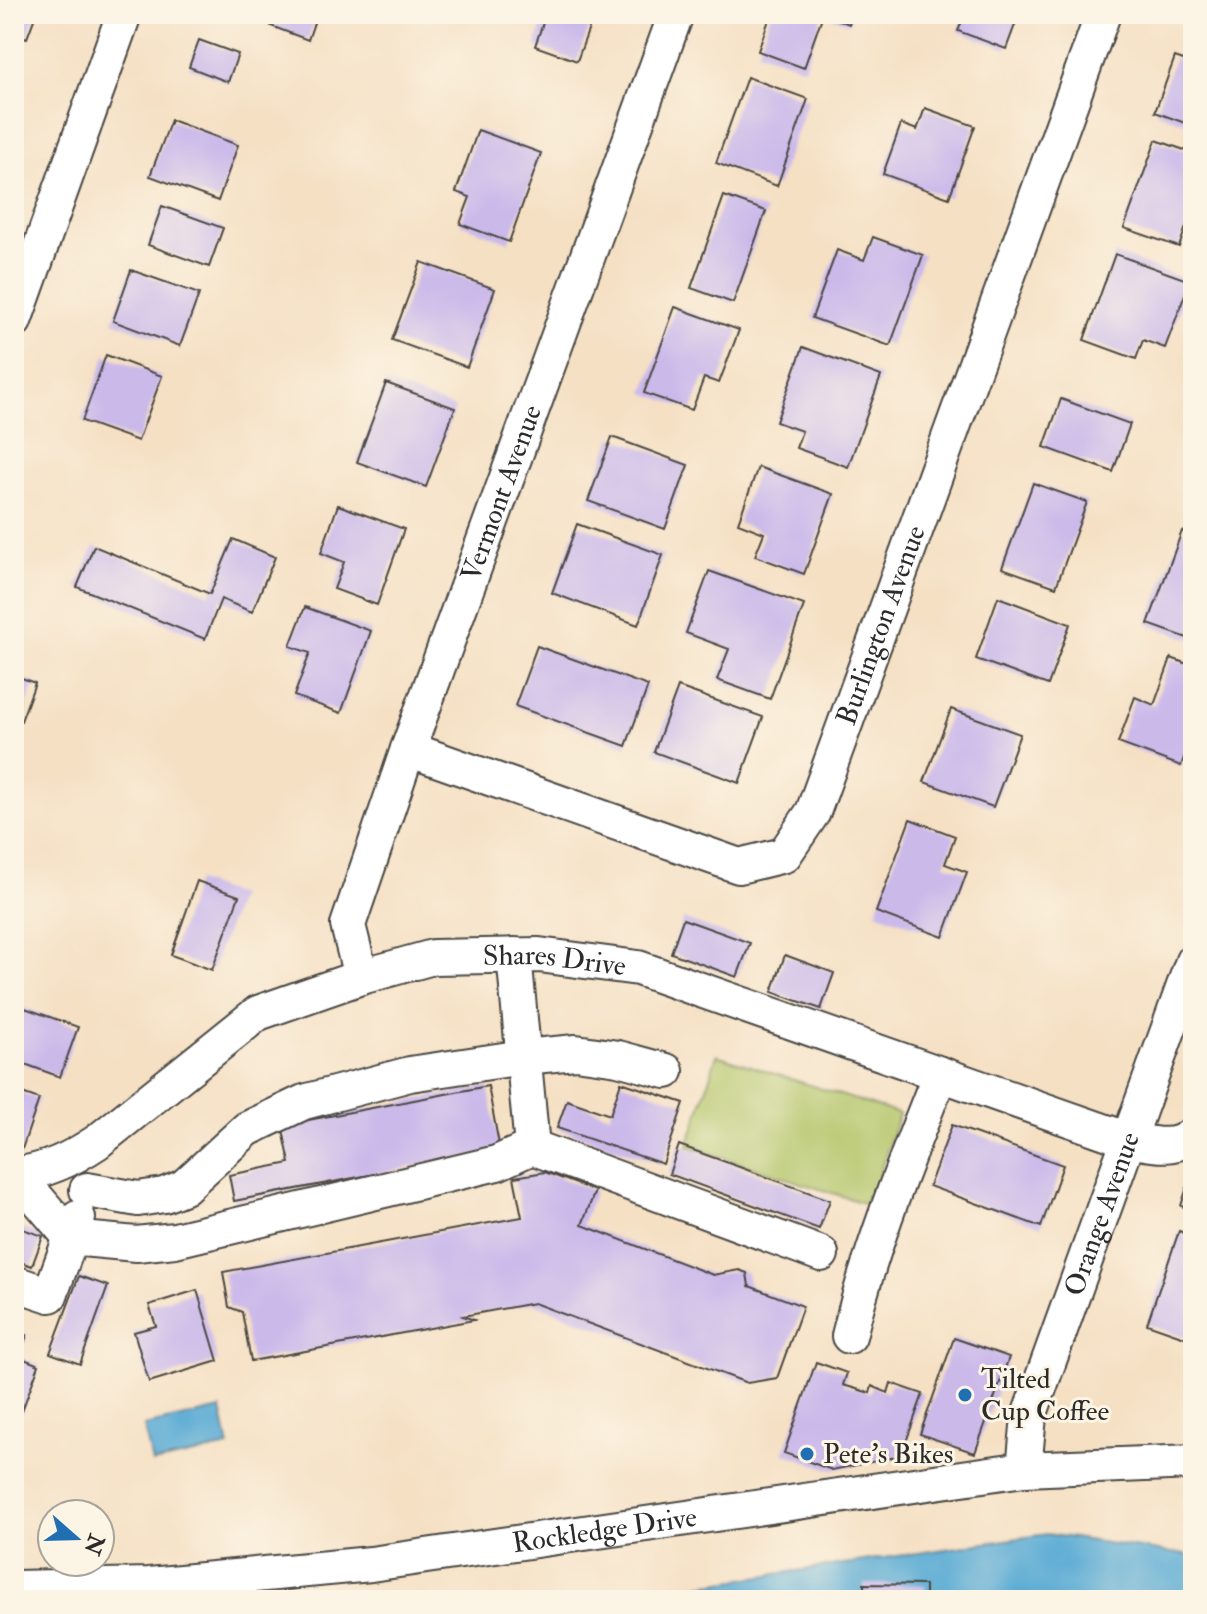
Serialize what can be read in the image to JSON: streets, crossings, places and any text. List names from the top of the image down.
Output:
{
  "streets": {
    "street": [
      "Vermont Avenue",
      "Burlington Avenue",
      "Shares Drive",
      "Orange Avenue",
      "Rockledge Drive"
    ]
  },
  "crossings": [
    ["Vermont Avenue", "Burlington Avenue"],
    ["Vermont Avenue", "Shares Drive"],
    ["Shares Drive", "Orange Avenue"],
    ["Orange Avenue", "Rockledge Drive"]
  ],
  "places": ["Tilted Cup Coffee", "Pete's Bikes"],
  "north": "right"
}
